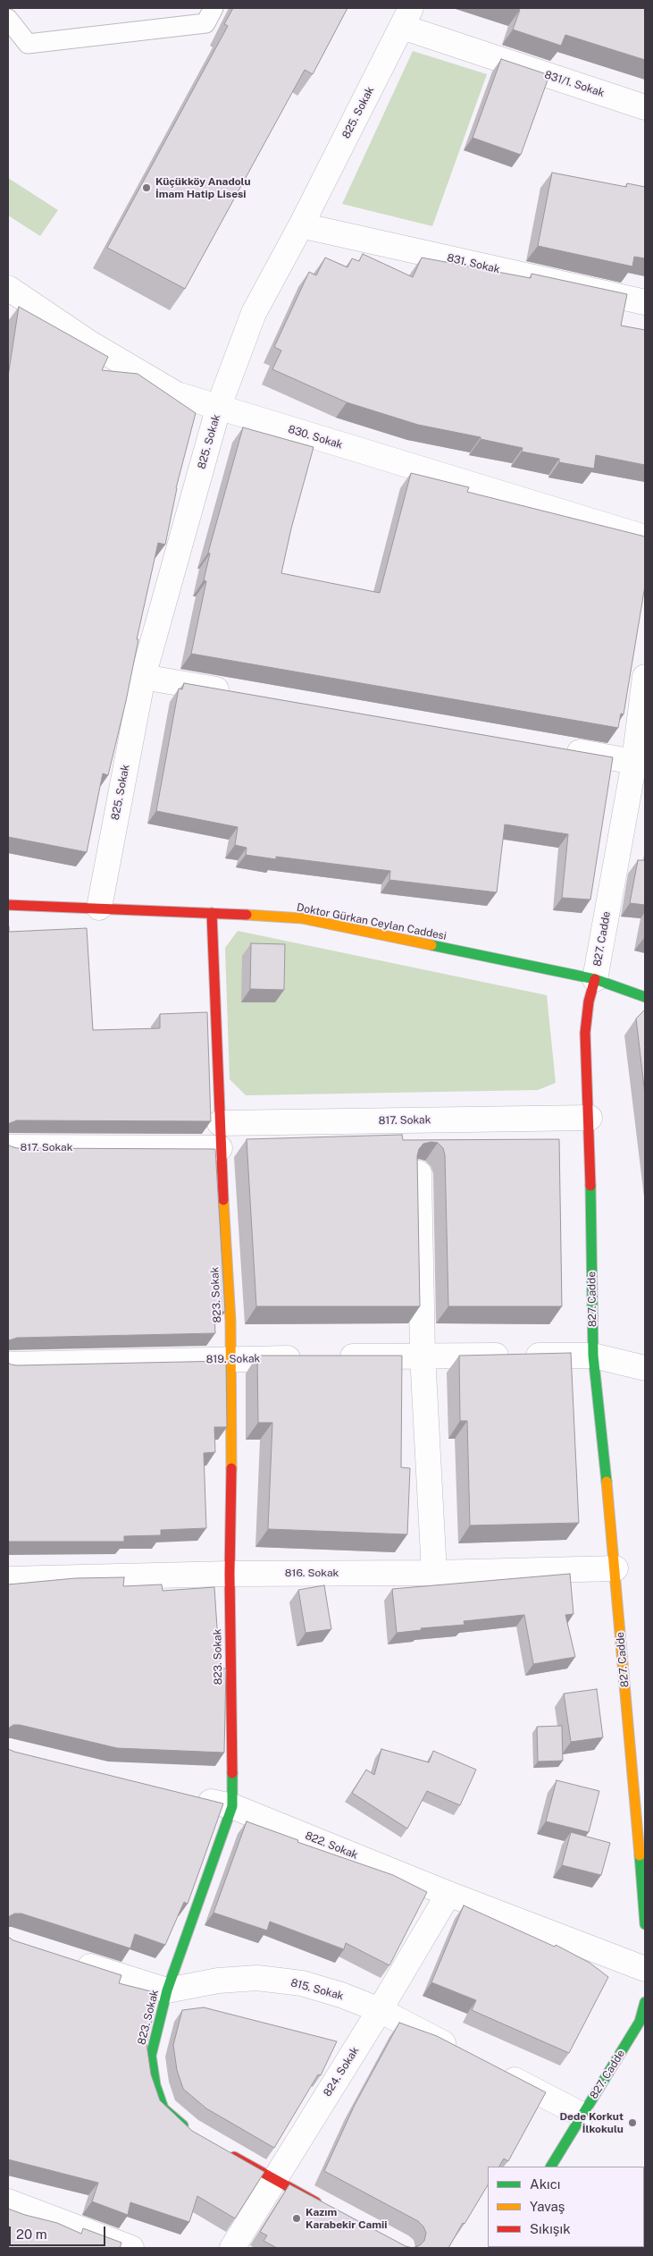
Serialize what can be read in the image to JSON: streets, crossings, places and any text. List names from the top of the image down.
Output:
{
  "streets": {
    "street": [
      "831/1. Sokak",
      "825. Sokak",
      "831. Sokak",
      "830. Sokak",
      "Doktor Gürkan Ceylan Caddesi",
      "827. Cadde",
      "817. Sokak",
      "823. Sokak",
      "819. Sokak",
      "816. Sokak",
      "822. Sokak",
      "815. Sokak",
      "824. Sokak"
    ]
  },
  "crossings": [
    ["831/1. Sokak", "825. Sokak"],
    ["825. Sokak", "831. Sokak"],
    ["825. Sokak", "830. Sokak"],
    ["825. Sokak", "Doktor Gürkan Ceylan Caddesi"],
    ["Doktor Gürkan Ceylan Caddesi", "827. Cadde"],
    ["Doktor Gürkan Ceylan Caddesi", "823. Sokak"],
    ["827. Cadde", "817. Sokak"],
    ["827. Cadde", "819. Sokak"],
    ["827. Cadde", "816. Sokak"],
    ["817. Sokak", "823. Sokak"],
    ["823. Sokak", "819. Sokak"],
    ["823. Sokak", "816. Sokak"],
    ["823. Sokak", "822. Sokak"],
    ["823. Sokak", "815. Sokak"],
    ["822. Sokak", "824. Sokak"],
    ["815. Sokak", "824. Sokak"]
  ],
  "places": ["Küçükköy Anadolu İmam Hatip Lisesi", "Dede Korkut İlkokulu", "Kazım Karabekir Camii"],
  "legend": ["Akıcı", "Yavaş", "Sıkışık"],
  "scale_bar": "20 m"
}
